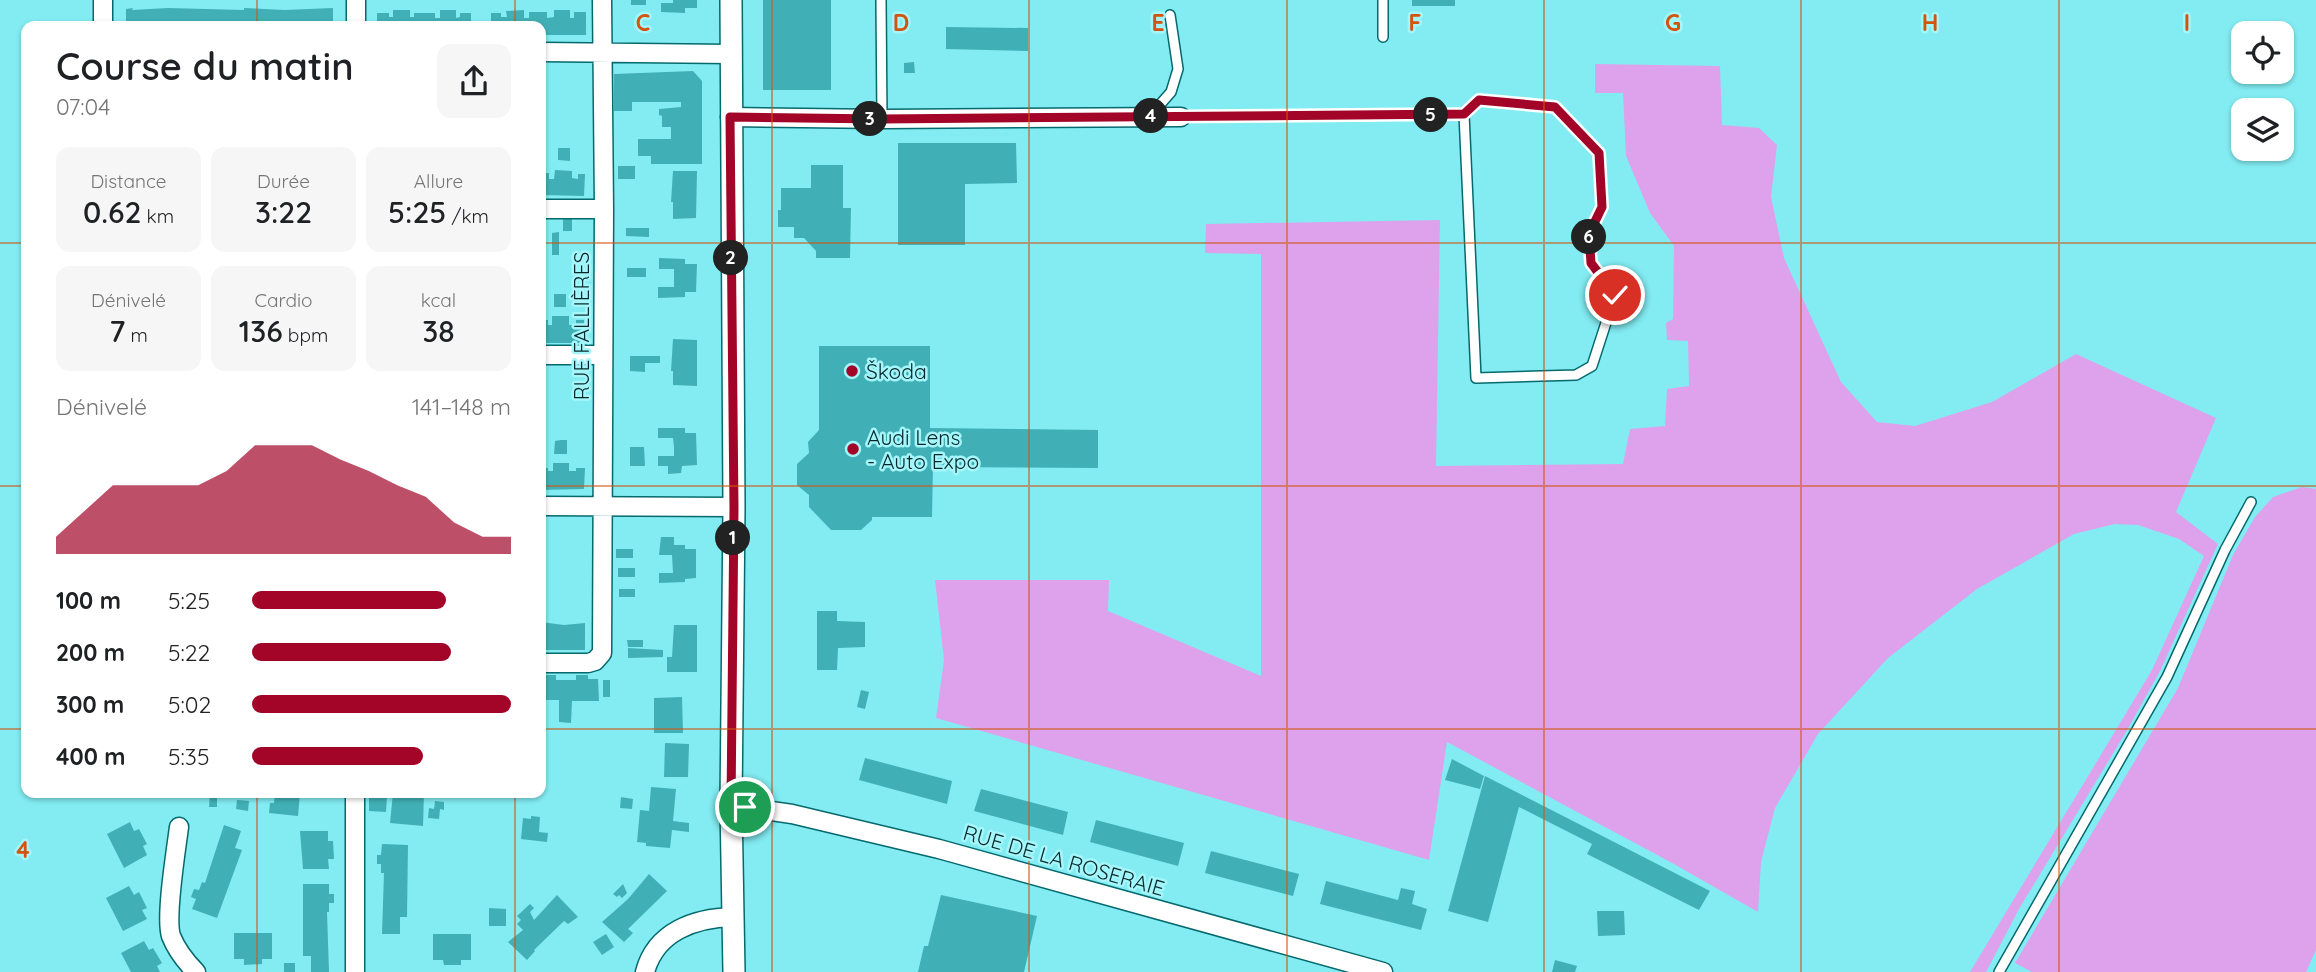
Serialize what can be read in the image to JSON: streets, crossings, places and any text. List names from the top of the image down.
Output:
{
  "streets": {
    "street": ["RUE FALLIÈRES", "RUE DE LA ROSERAIE"]
  },
  "places": ["Škoda", "Audi Lens - Auto Expo"],
  "page": {
    "heading": ["Course du matin", "07:04"],
    "pins": [
      "5",
      "4",
      "3",
      "6",
      "2",
      "1"
    ],
    "stats": [
      ["Distance", "0.62 km"],
      ["Durée", "3:22"],
      ["Allure", "5:25 /km"],
      ["Dénivelé", "7 m"],
      ["Cardio", "136 bpm"],
      ["kcal", "38"]
    ],
    "chart": ["Dénivelé", "141–148 m"],
    "list": [
      {
        "name": "100 m",
        "note": "5:25"
      },
      {
        "name": "200 m",
        "note": "5:22"
      },
      {
        "name": "300 m",
        "note": "5:02"
      },
      {
        "name": "400 m",
        "note": "5:35"
      }
    ]
  },
  "grid": {
    "columns": [
      "C",
      "D",
      "E",
      "F",
      "G",
      "H",
      "I"
    ],
    "rows": ["4"]
  }
}
